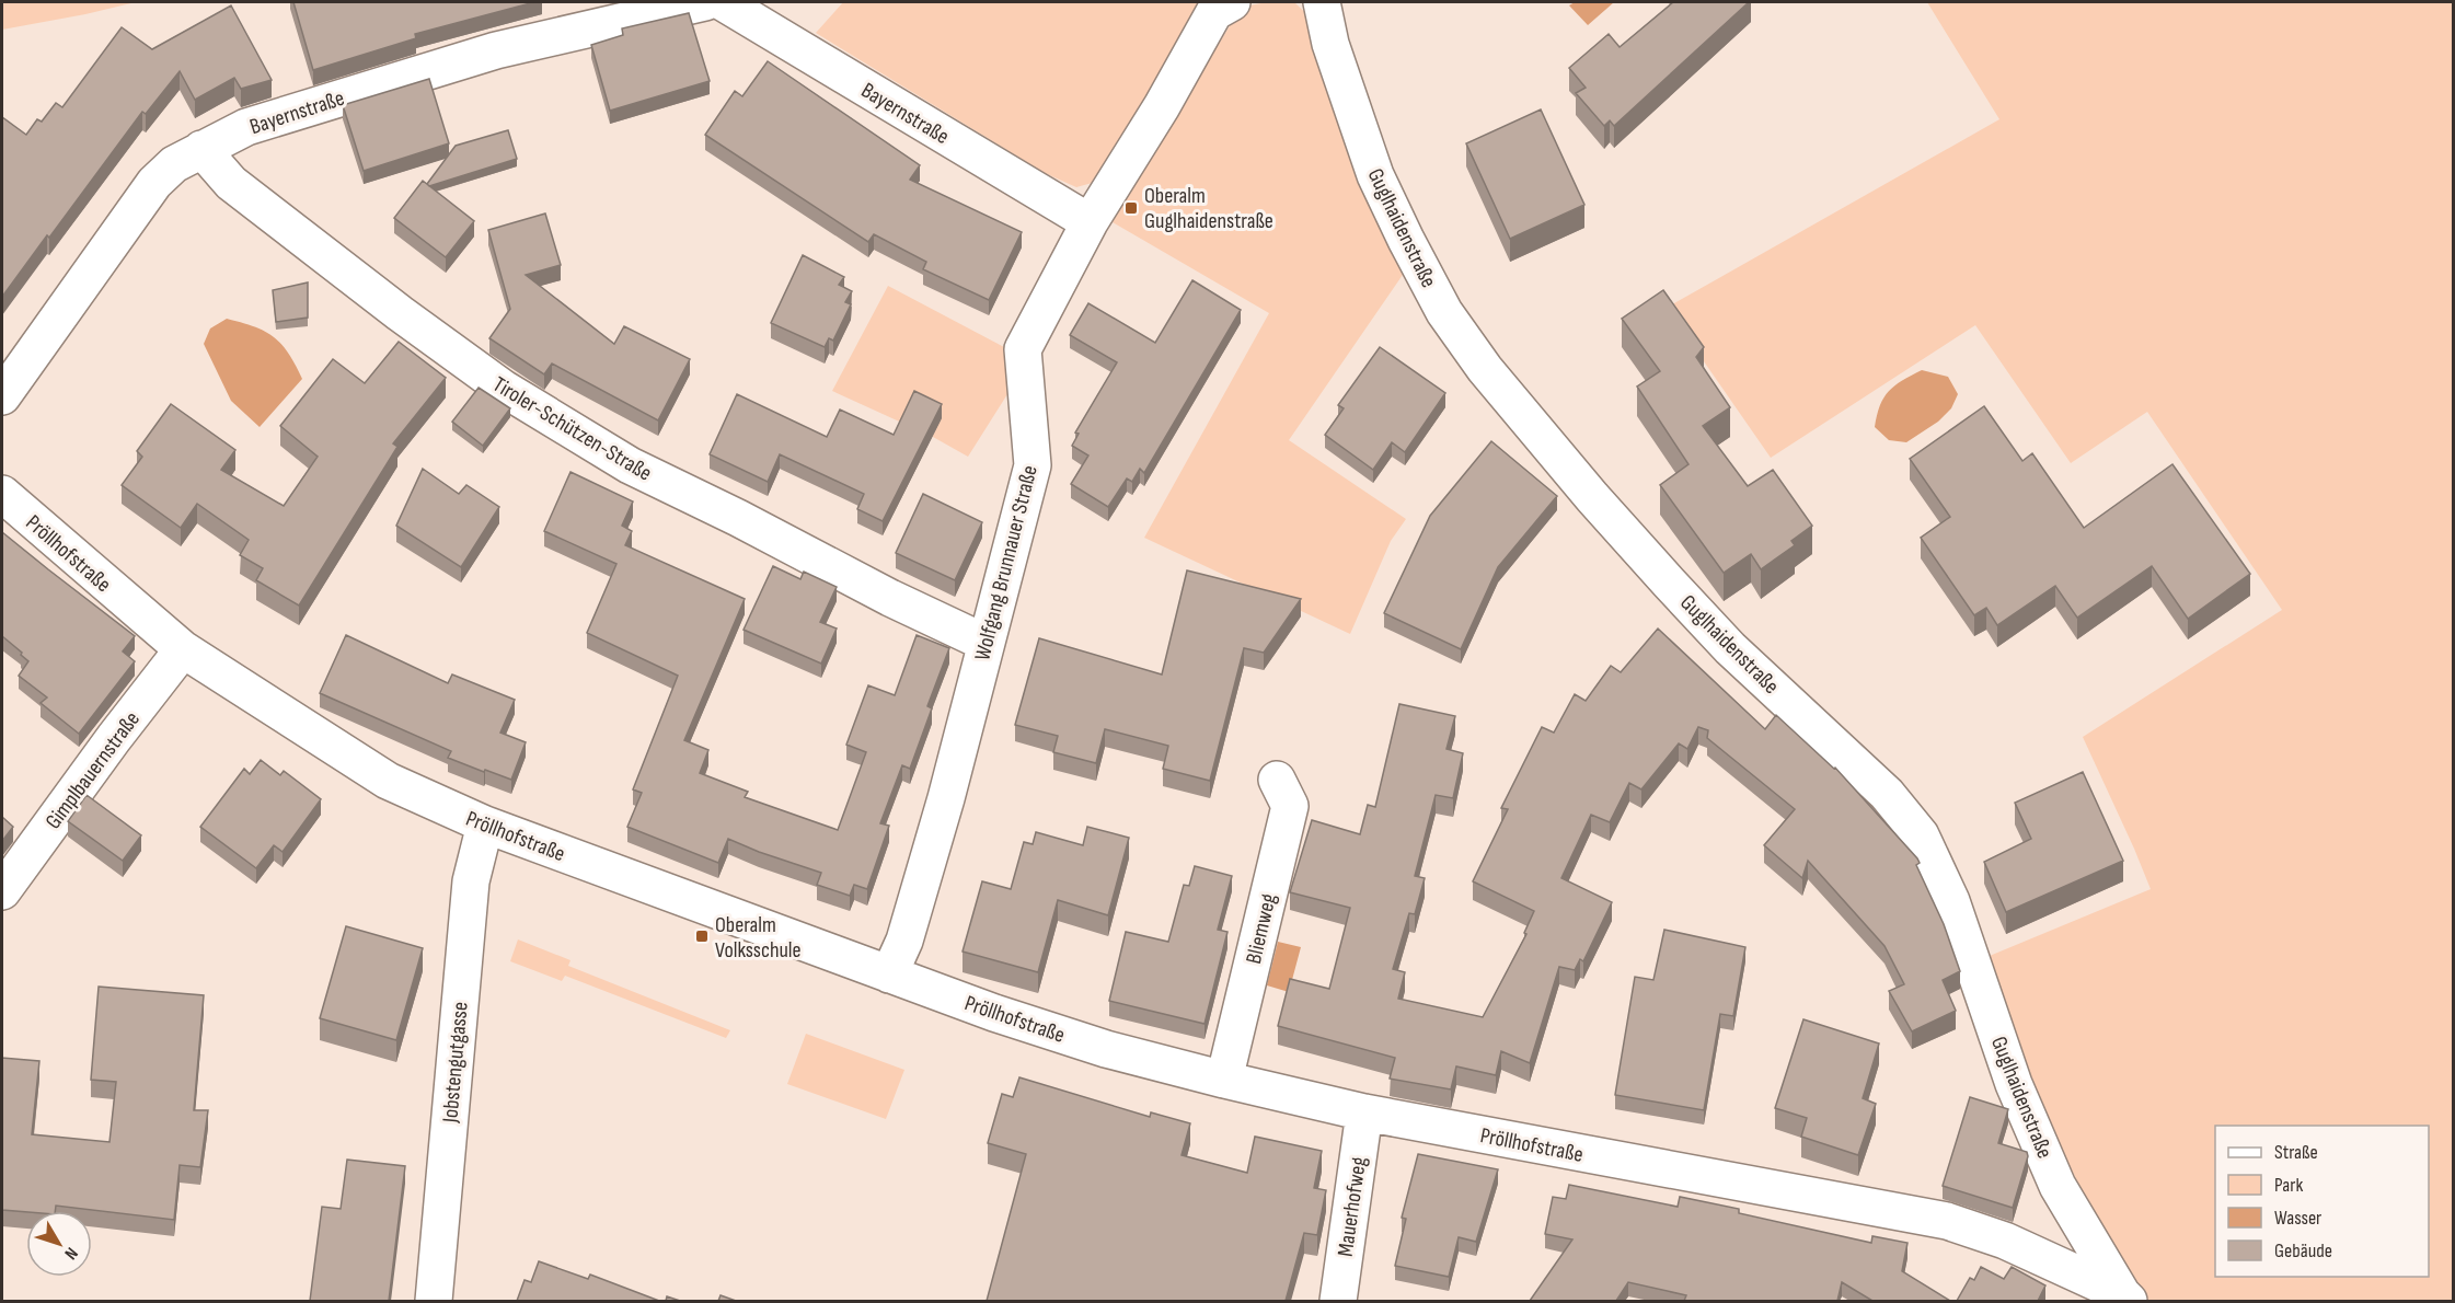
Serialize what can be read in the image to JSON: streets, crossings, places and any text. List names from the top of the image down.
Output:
{
  "streets": {
    "street": [
      "Bayernstraße",
      "Guglhaidenstraße",
      "Tiroler-Schützen-Straße",
      "Pröllhofstraße",
      "Wolfgang Brunnauer Straße",
      "Gimplbauernstraße",
      "Bliemweg",
      "Jobstengutgasse",
      "Mauerhofweg"
    ]
  },
  "crossings": [
    ["Bayernstraße", "Tiroler-Schützen-Straße"],
    ["Bayernstraße", "Wolfgang Brunnauer Straße"],
    ["Guglhaidenstraße", "Pröllhofstraße"],
    ["Tiroler-Schützen-Straße", "Wolfgang Brunnauer Straße"],
    ["Pröllhofstraße", "Wolfgang Brunnauer Straße"],
    ["Pröllhofstraße", "Gimplbauernstraße"],
    ["Pröllhofstraße", "Bliemweg"],
    ["Pröllhofstraße", "Jobstengutgasse"],
    ["Pröllhofstraße", "Mauerhofweg"]
  ],
  "places": {
    "transit": ["Oberalm Guglhaidenstraße", "Oberalm Volksschule"]
  },
  "legend": [
    "Straße",
    "Park",
    "Wasser",
    "Gebäude"
  ],
  "north": "bottom right"
}
